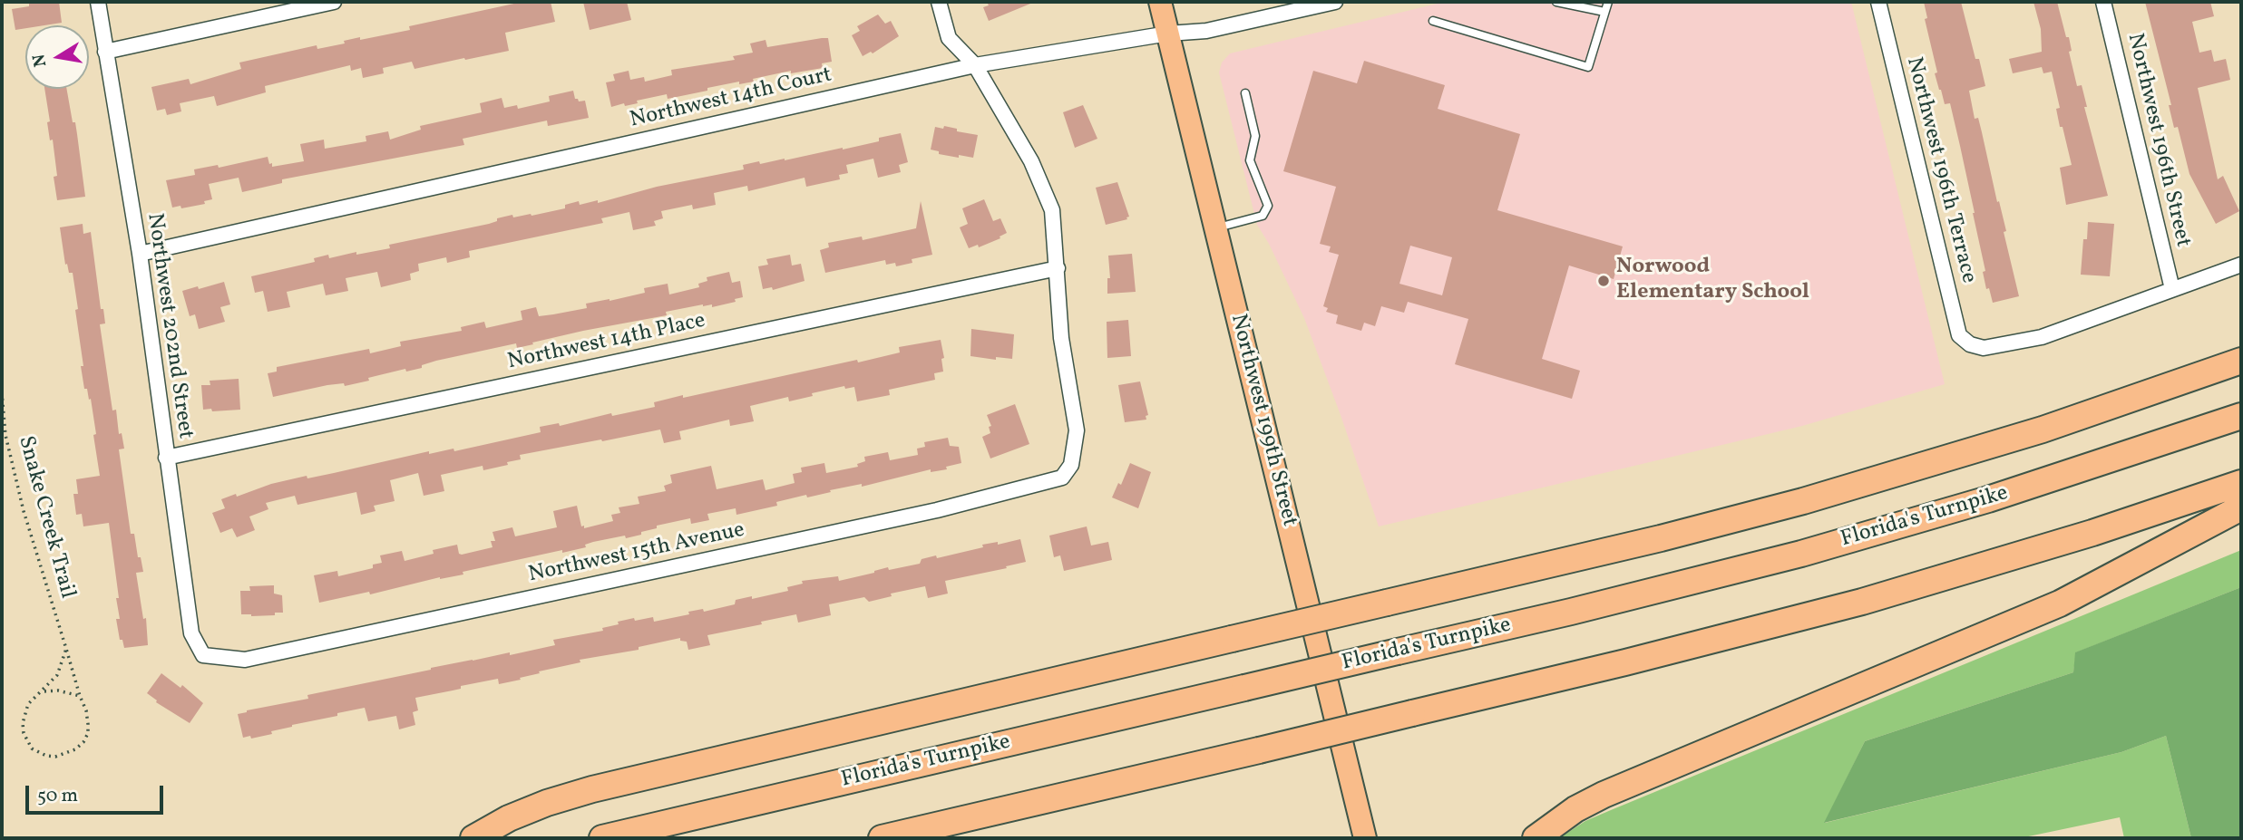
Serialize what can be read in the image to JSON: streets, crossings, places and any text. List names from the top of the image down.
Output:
{
  "streets": {
    "highway": ["Florida's Turnpike"],
    "main road": ["Northwest 199th Street"],
    "street": [
      "Northwest 14th Court",
      "Northwest 196th Street",
      "Northwest 196th Terrace",
      "Northwest 202nd Street",
      "Northwest 14th Place",
      "Northwest 15th Avenue"
    ],
    "path": ["Snake Creek Trail"]
  },
  "crossings": [
    ["Northwest 14th Court", "Northwest 202nd Street"],
    ["Northwest 14th Court", "Northwest 199th Street"],
    ["Northwest 196th Street", "Northwest 196th Terrace"],
    ["Northwest 202nd Street", "Northwest 14th Place"],
    ["Northwest 202nd Street", "Northwest 15th Avenue"],
    ["Northwest 14th Place", "Northwest 15th Avenue"]
  ],
  "places": ["Norwood Elementary School"],
  "scale_bar": "50 m",
  "north": "left"
}
